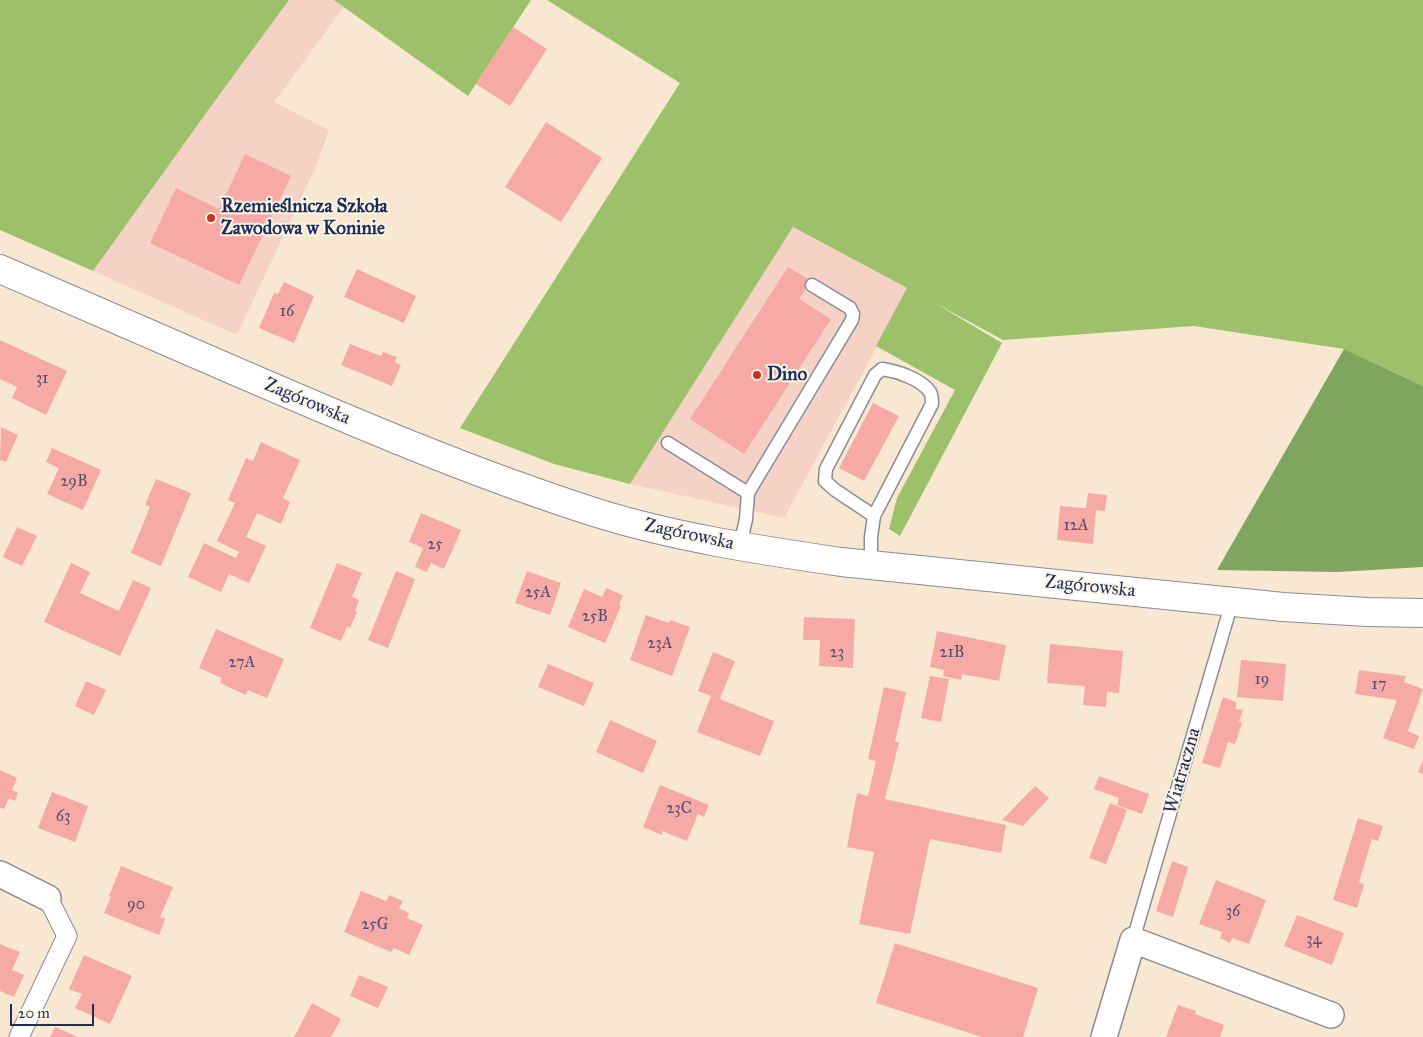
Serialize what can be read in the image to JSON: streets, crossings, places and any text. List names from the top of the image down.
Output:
{
  "streets": {
    "street": ["Zagórowska", "Wiatraczna"]
  },
  "crossings": [
    ["Zagórowska", "Wiatraczna"]
  ],
  "places": ["Rzemieślnicza Szkoła Zawodowa w Koninie", "Dino"],
  "house_numbers": [
    "16",
    "31",
    "29B",
    "12A",
    "25",
    "25A",
    "25B",
    "23A",
    "23",
    "21B",
    "27A",
    "19",
    "17",
    "23C",
    "63",
    "90",
    "36",
    "25G",
    "34"
  ],
  "scale_bar": "20 m"
}
